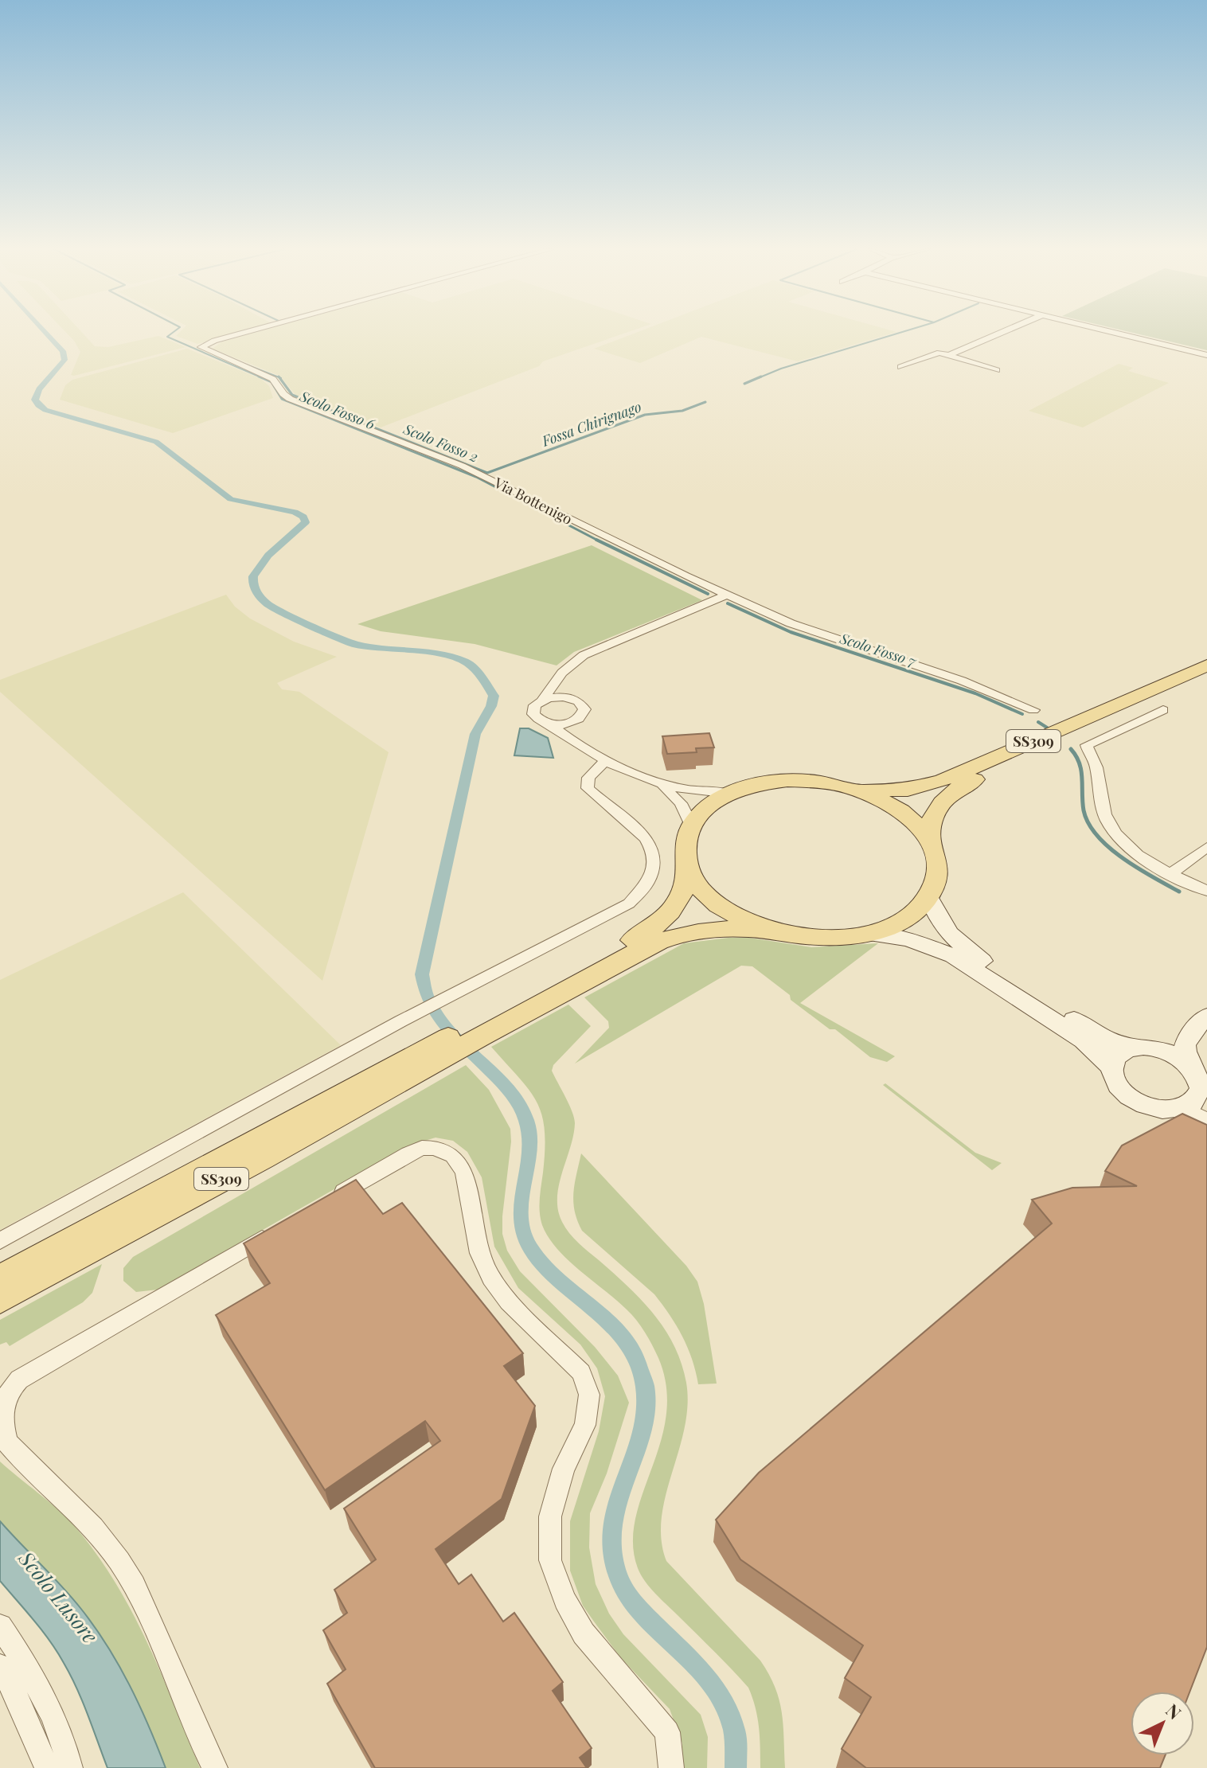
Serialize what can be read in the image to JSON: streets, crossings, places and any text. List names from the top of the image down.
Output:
{
  "streets": {
    "main road": ["SS309"],
    "street": ["Via Bottenigo"]
  },
  "water": [
    "Scolo Fosso 6",
    "Fossa Chirignago",
    "Scolo Fosso 2",
    "Scolo Fosso 7",
    "Scolo Lusore"
  ],
  "north": "top right"
}
